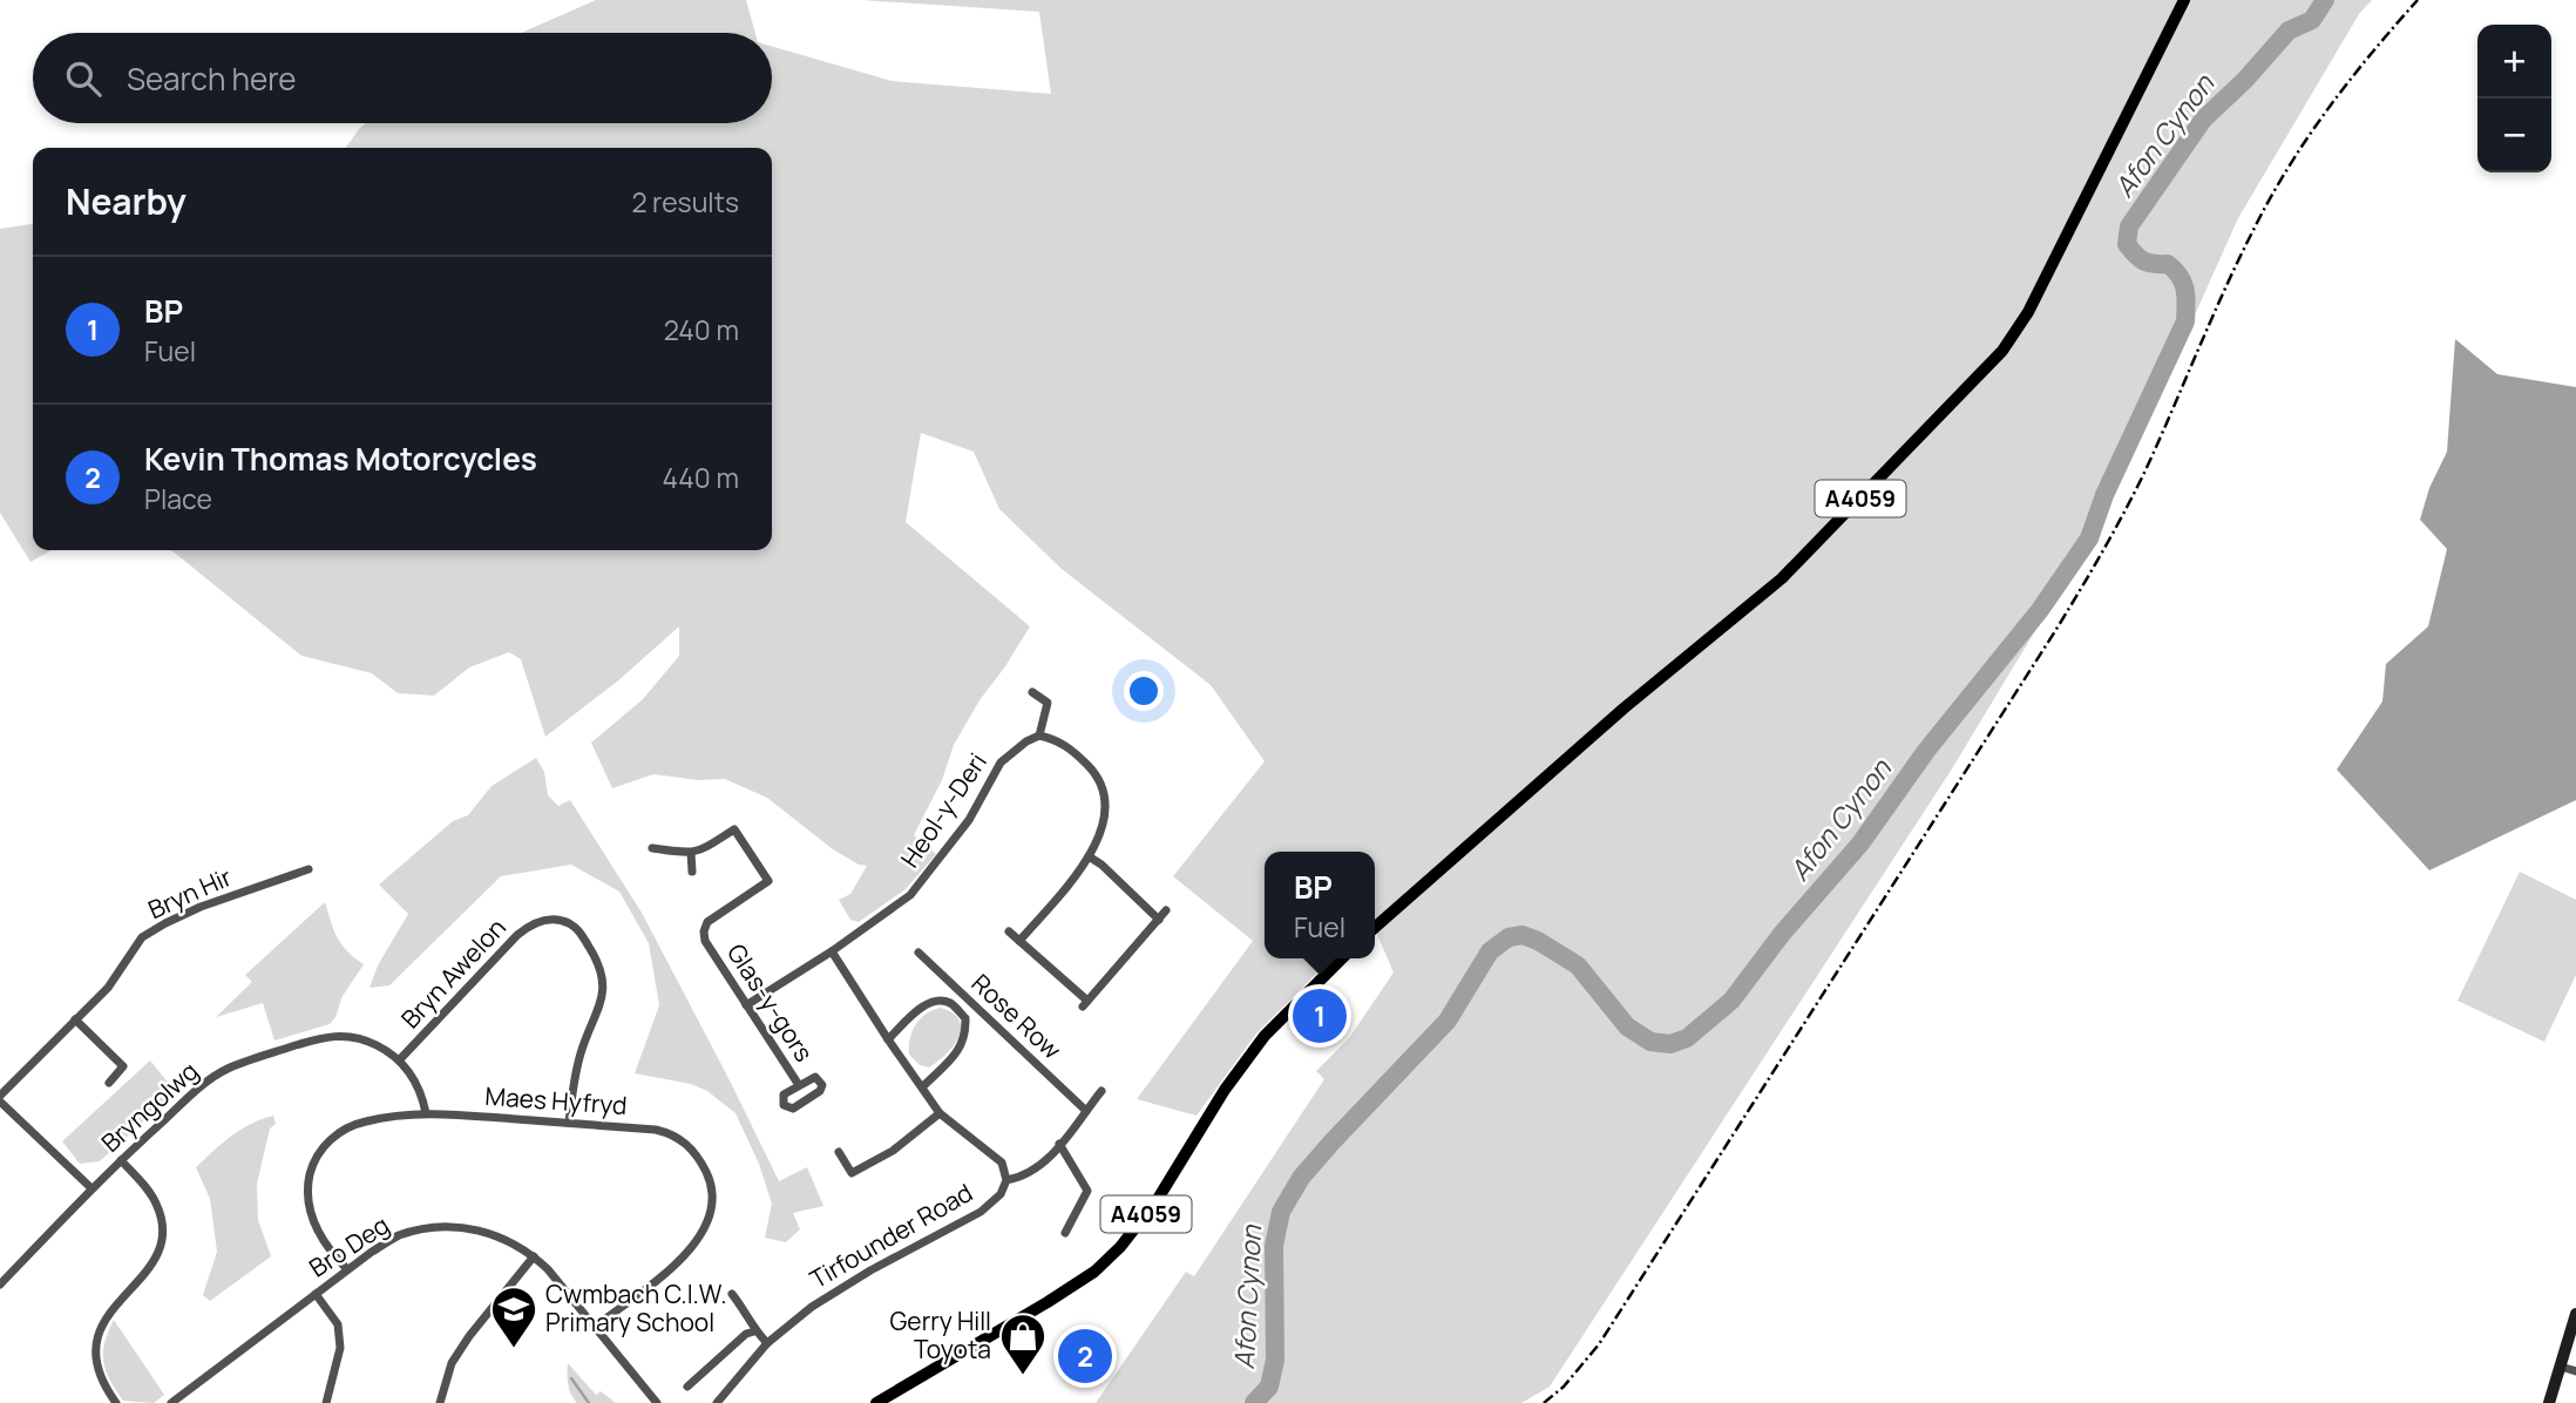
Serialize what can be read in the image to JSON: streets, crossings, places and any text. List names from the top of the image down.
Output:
{
  "streets": {
    "main road": ["A4059"],
    "street": [
      "Heol-y-Deri",
      "Bryn Hir",
      "Bryn Awelon",
      "Glas-y-gors",
      "Rose Row",
      "Maes Hyfryd",
      "Bryngolwg",
      "Tirfounder Road",
      "Bro Deg"
    ]
  },
  "crossings": [
    ["Heol-y-Deri", "Glas-y-gors"],
    ["Bryn Hir", "Bryngolwg"],
    ["Bryn Awelon", "Maes Hyfryd"],
    ["Bryn Awelon", "Bryngolwg"],
    ["Rose Row", "Tirfounder Road"],
    ["Maes Hyfryd", "Bryngolwg"],
    ["Maes Hyfryd", "Bro Deg"]
  ],
  "water": ["Afon Cynon"],
  "places": {
    "school or university": ["Cwmbach C.I.W. Primary School"],
    "shop": ["Gerry Hill Toyota"]
  },
  "page": {
    "map_buttons": ["+", "−"],
    "search": "Search here",
    "heading": ["Nearby", "2 results"],
    "list": [
      {
        "mark": "1",
        "name": "BP",
        "note": "Fuel",
        "value": "240 m"
      },
      {
        "mark": "2",
        "name": "Kevin Thomas Motorcycles",
        "note": "Place",
        "value": "440 m"
      }
    ],
    "popup": ["BP", "Fuel"],
    "pins": ["1", "2"]
  }
}
